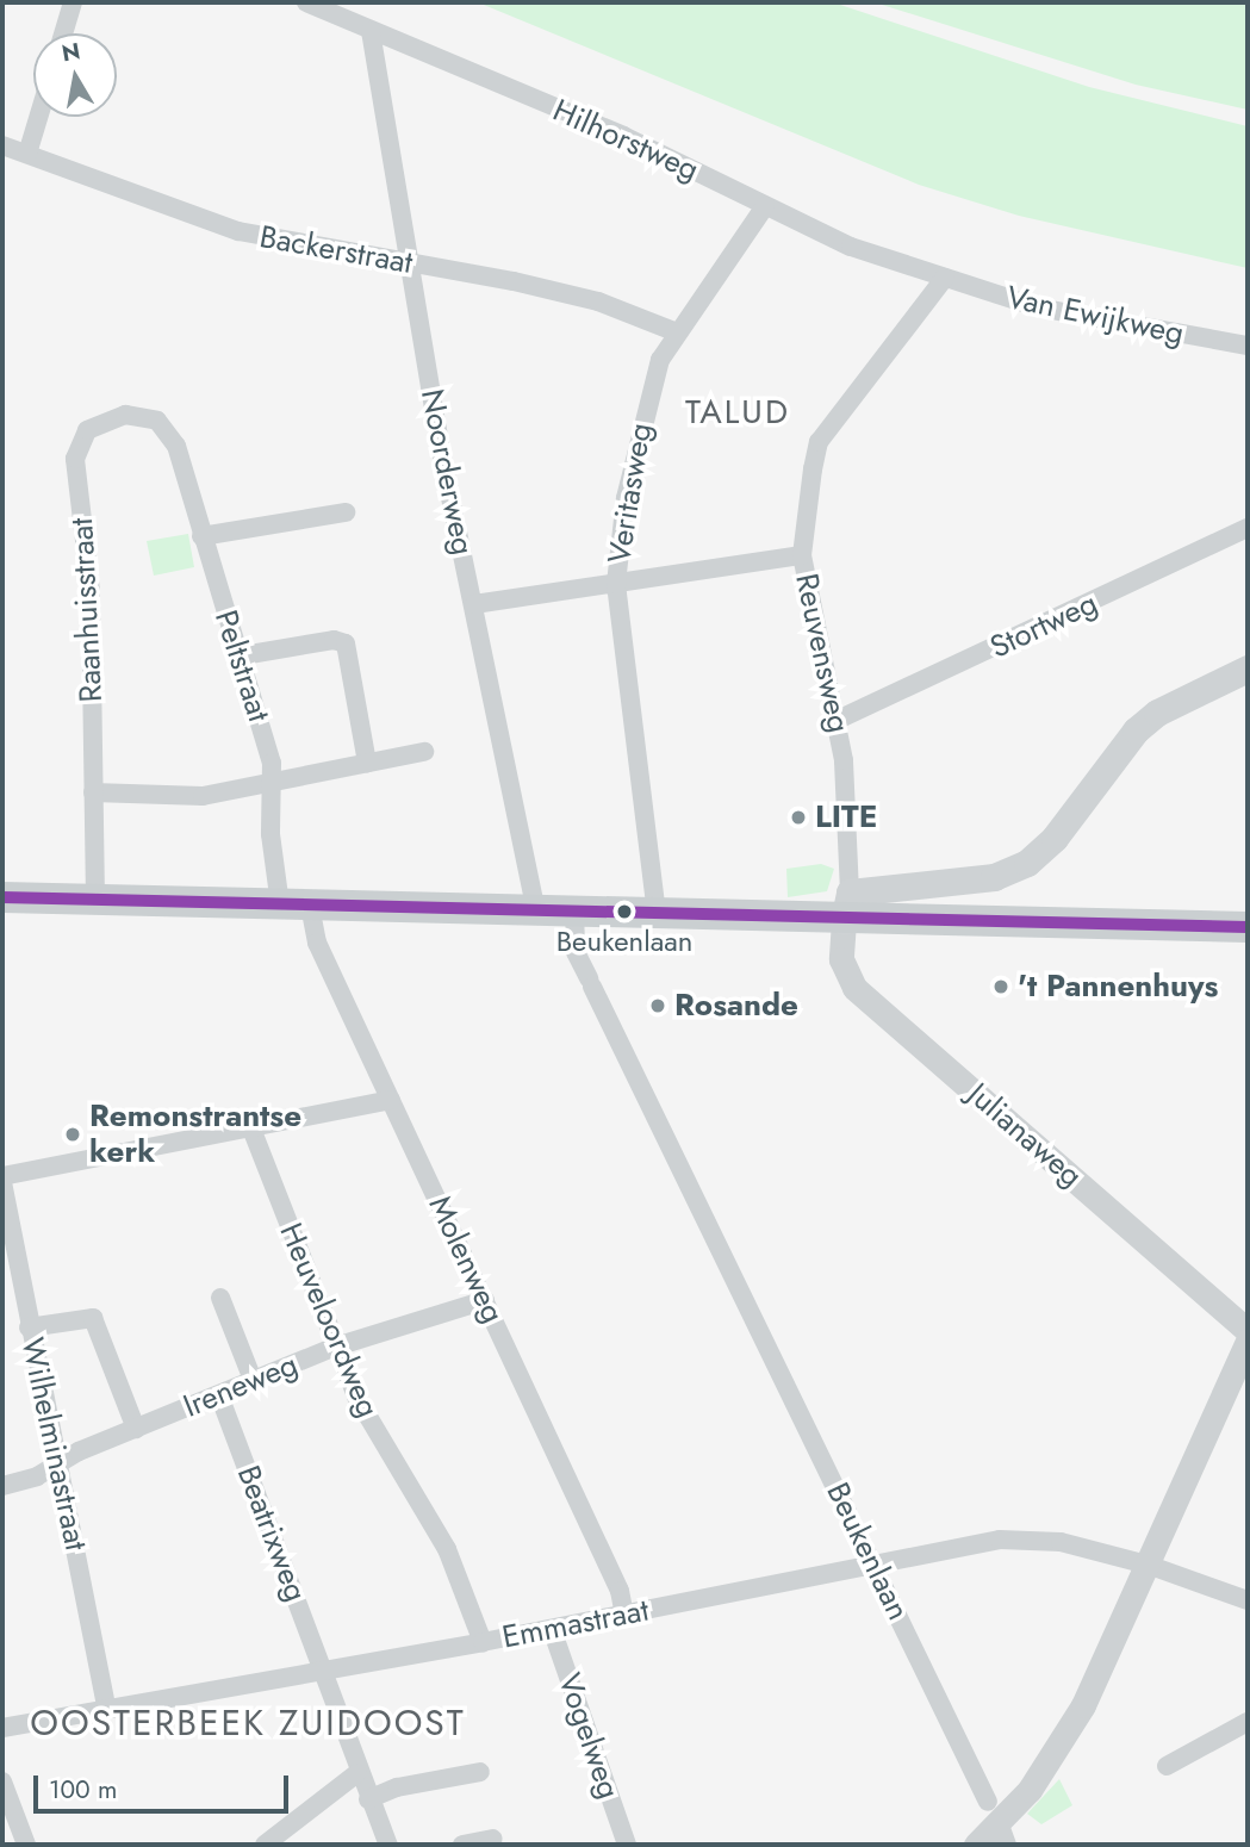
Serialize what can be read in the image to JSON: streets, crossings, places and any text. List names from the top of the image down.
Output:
{
  "streets": {
    "street": [
      "Hilhorstweg",
      "Backerstraat",
      "Van Ewijkweg",
      "Noorderweg",
      "Veritasweg",
      "Raanhuisstraat",
      "Stortweg",
      "Reuvensweg",
      "Peltstraat",
      "Julianaweg",
      "Molenweg",
      "Heuveloordweg",
      "Ireneweg",
      "Wilhelminastraat",
      "Beatrixweg",
      "Beukenlaan",
      "Emmastraat",
      "Vogelweg"
    ]
  },
  "crossings": [
    ["Hilhorstweg", "Van Ewijkweg"],
    ["Hilhorstweg", "Noorderweg"],
    ["Hilhorstweg", "Veritasweg"],
    ["Hilhorstweg", "Reuvensweg"],
    ["Backerstraat", "Noorderweg"],
    ["Backerstraat", "Veritasweg"],
    ["Van Ewijkweg", "Reuvensweg"],
    ["Raanhuisstraat", "Peltstraat"],
    ["Stortweg", "Reuvensweg"],
    ["Reuvensweg", "Julianaweg"],
    ["Peltstraat", "Molenweg"],
    ["Molenweg", "Ireneweg"],
    ["Molenweg", "Emmastraat"],
    ["Heuveloordweg", "Ireneweg"],
    ["Heuveloordweg", "Emmastraat"],
    ["Ireneweg", "Wilhelminastraat"],
    ["Ireneweg", "Beatrixweg"],
    ["Wilhelminastraat", "Emmastraat"],
    ["Beatrixweg", "Emmastraat"],
    ["Beukenlaan", "Emmastraat"],
    ["Emmastraat", "Vogelweg"]
  ],
  "districts": ["TALUD", "OOSTERBEEK ZUIDOOST"],
  "places": [
    "LITE",
    "Beukenlaan",
    "'t Pannenhuys",
    "Rosande",
    "Remonstrantse kerk"
  ],
  "scale_bar": "100 m",
  "north": "top"
}
